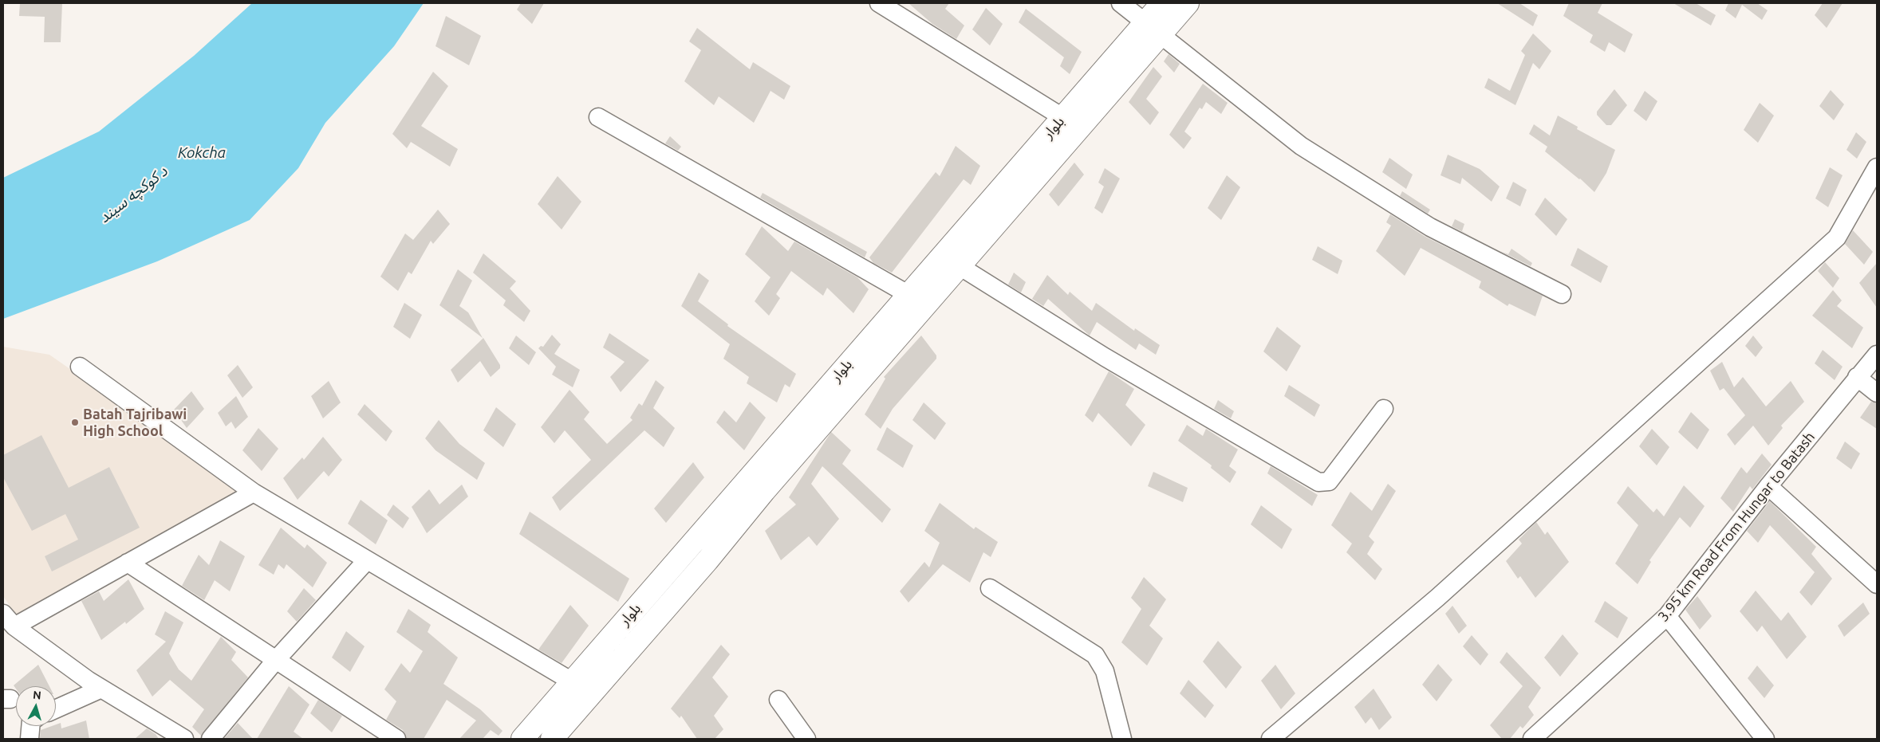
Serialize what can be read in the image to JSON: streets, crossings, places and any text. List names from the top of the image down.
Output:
{
  "streets": {
    "main road": ["بلوار"],
    "street": ["3.95 km Road From Hungar to Batash"]
  },
  "water": ["Kokcha", "د کوکچه سیند"],
  "places": ["Batah Tajribawi High School"],
  "north": "top"
}
